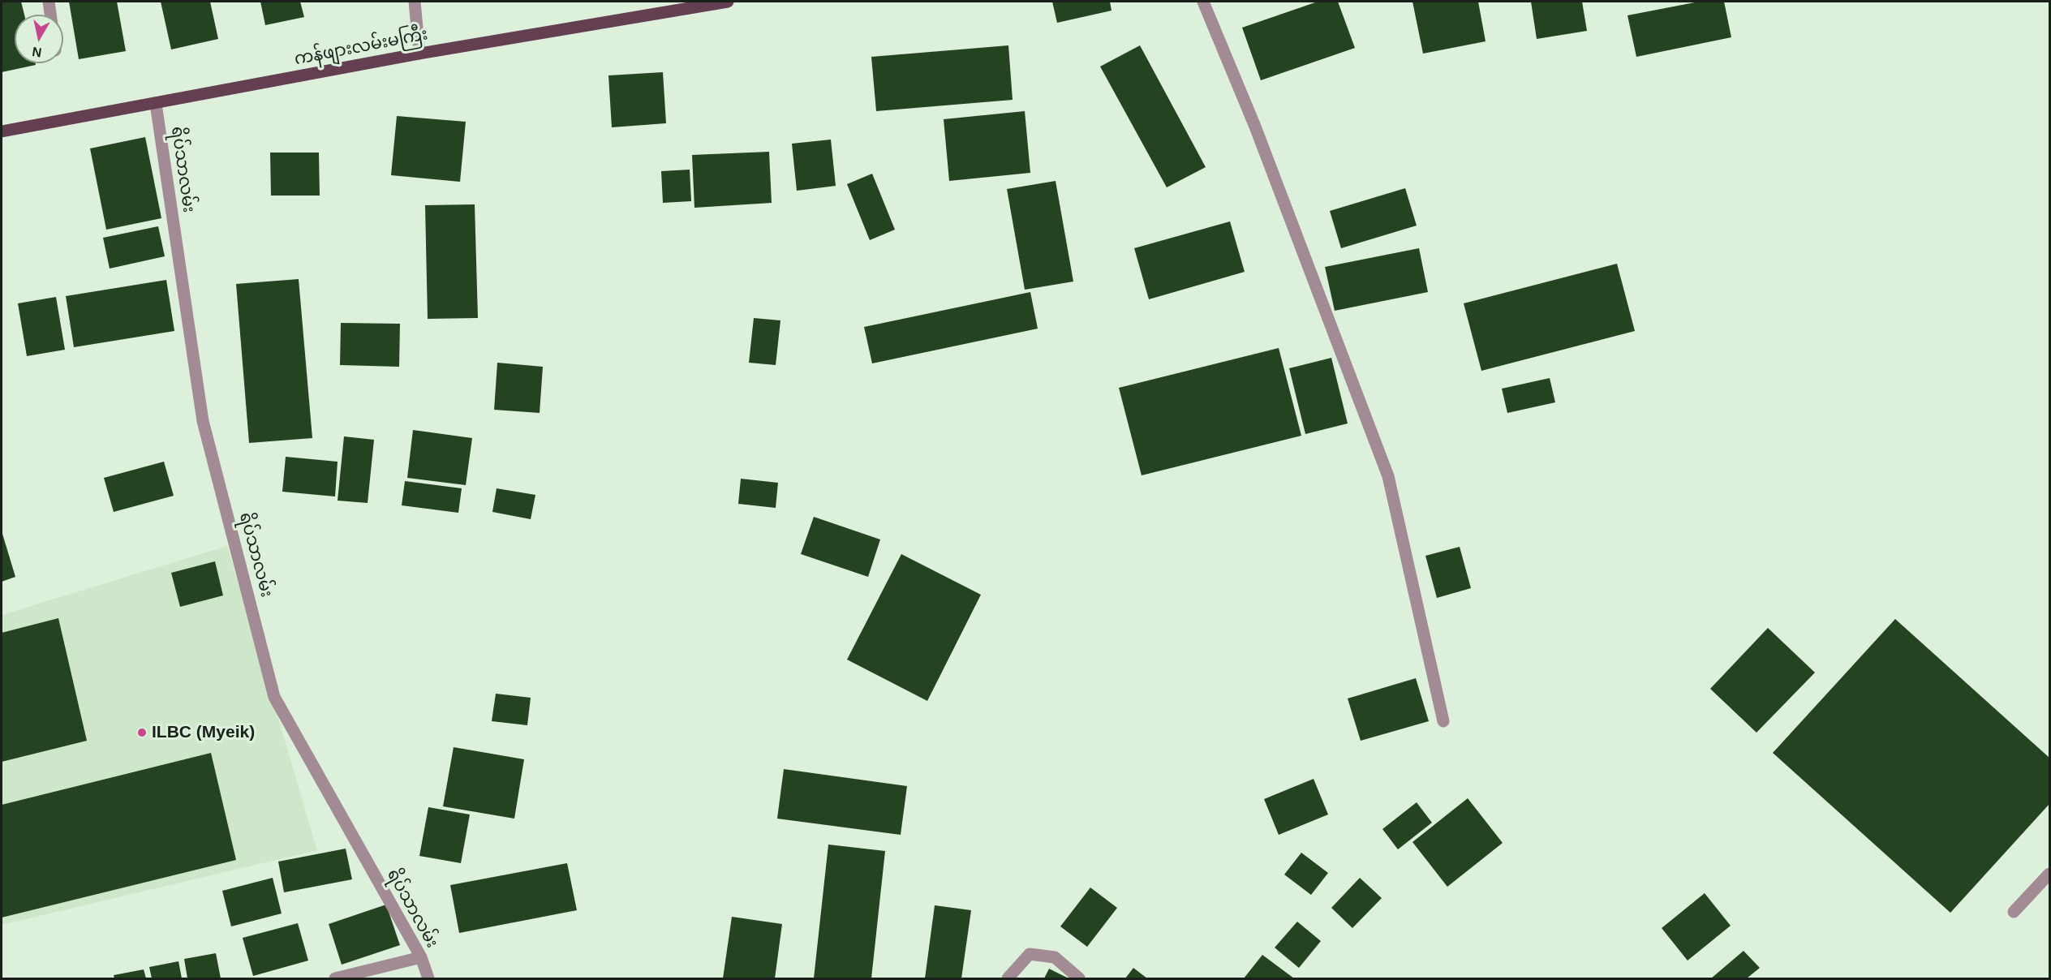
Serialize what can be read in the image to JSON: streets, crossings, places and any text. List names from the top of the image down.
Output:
{
  "streets": {
    "main road": ["ကန်ဖျားလမ်းမကြီး"],
    "street": ["ရိပ်သာလမ်း"]
  },
  "crossings": [
    ["ကန်ဖျားလမ်းမကြီး", "ရိပ်သာလမ်း"]
  ],
  "places": ["ILBC (Myeik)"],
  "north": "bottom"
}
